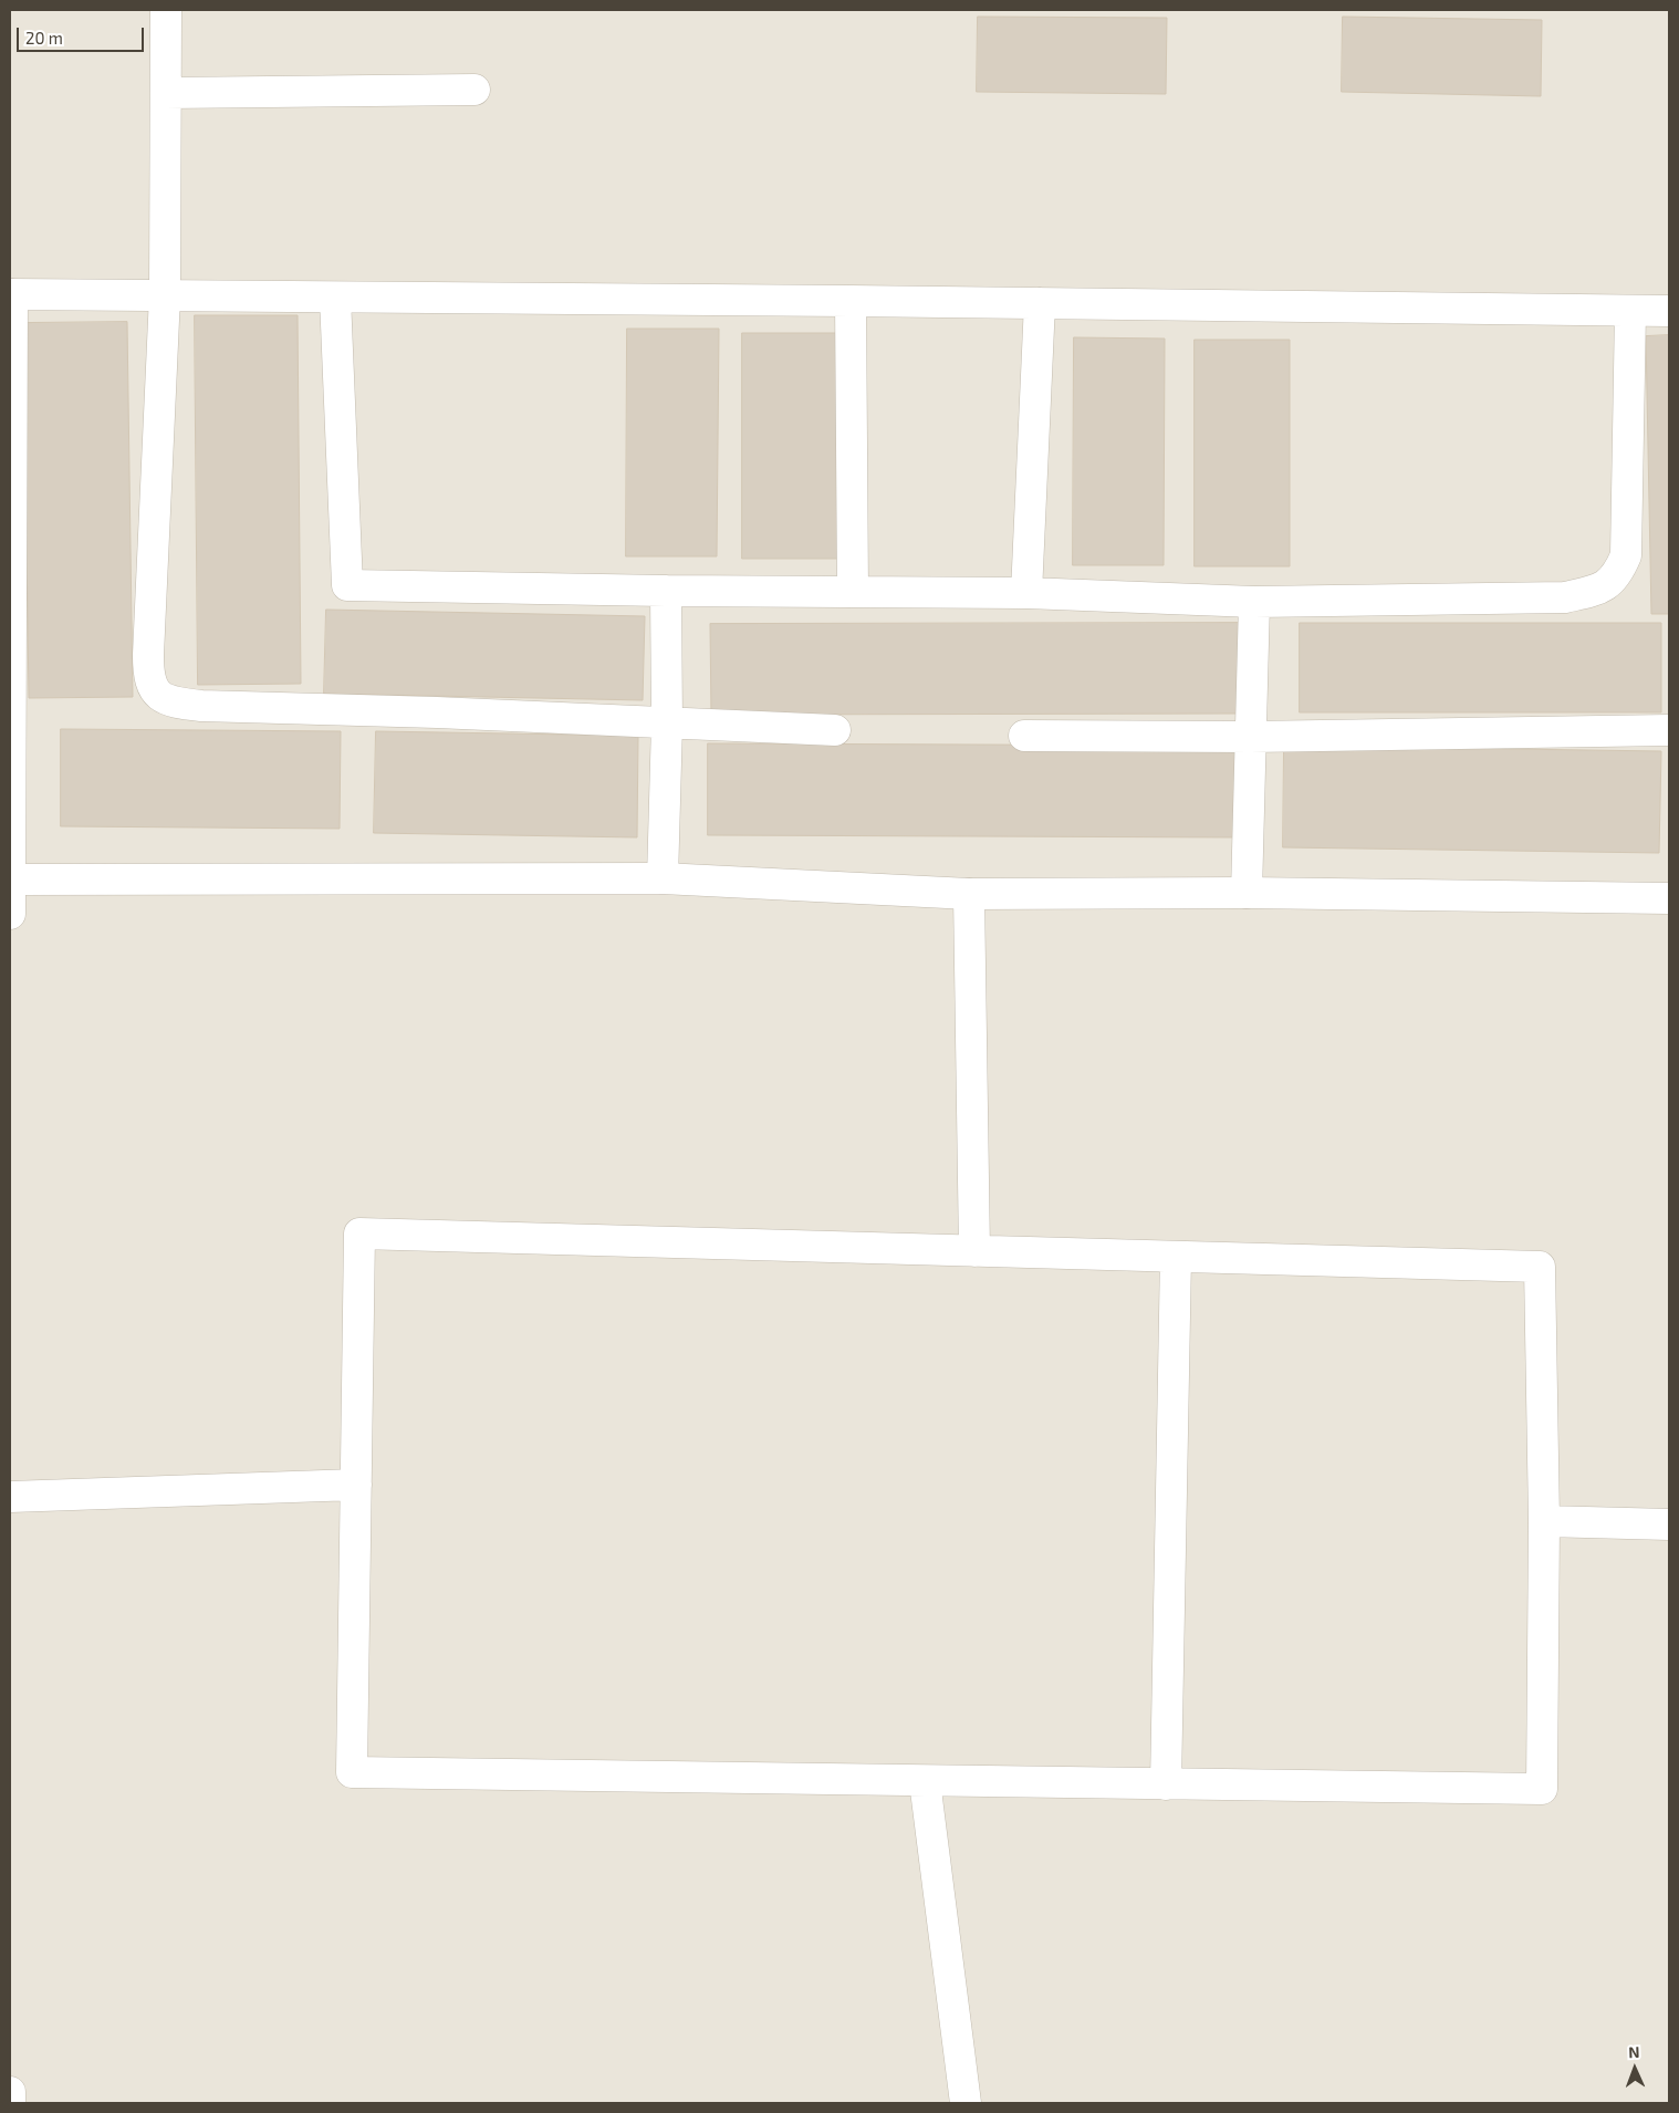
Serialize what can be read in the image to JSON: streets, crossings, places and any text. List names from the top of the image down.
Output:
{
  "scale_bar": "20 m",
  "north": "top"
}
